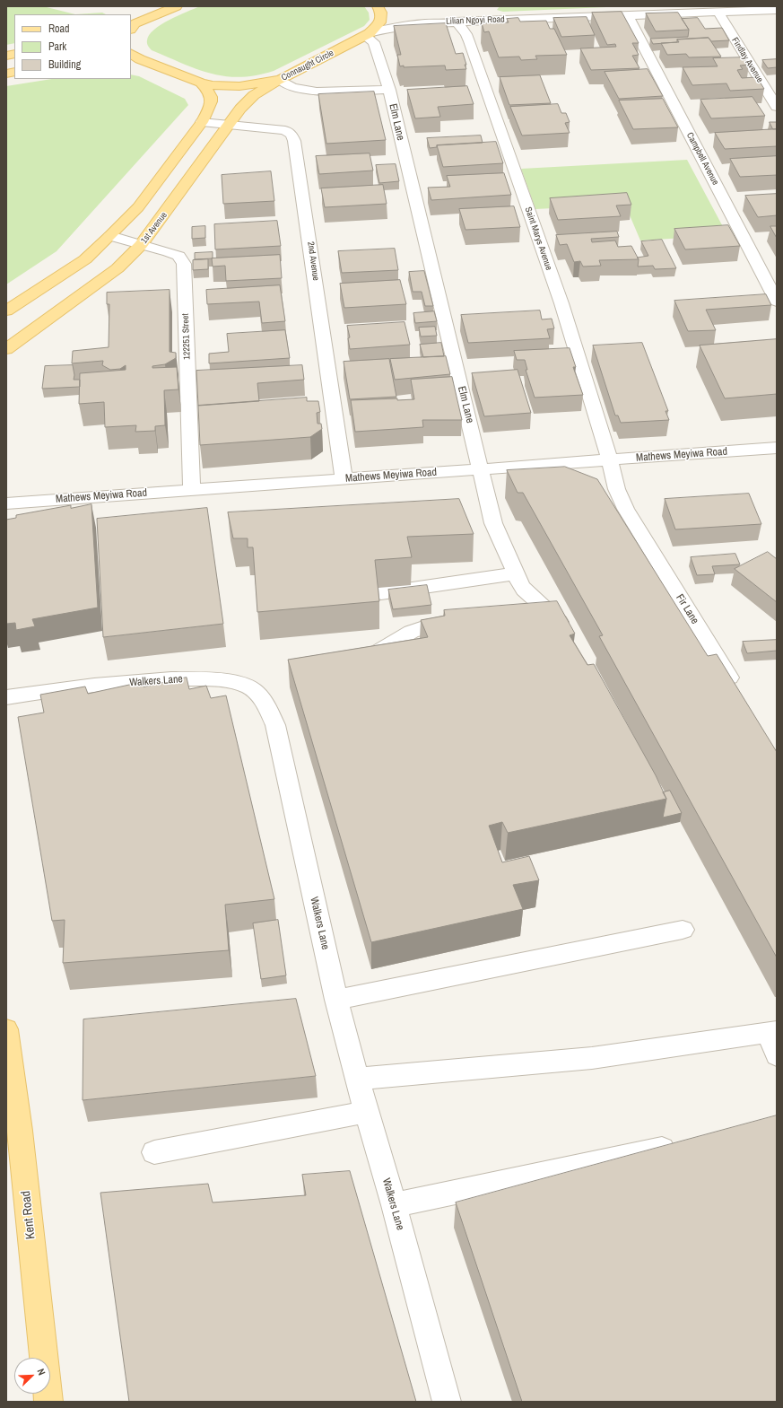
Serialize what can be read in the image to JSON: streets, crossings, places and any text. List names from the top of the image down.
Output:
{
  "streets": {
    "main road": ["Connaught Circle", "1st Avenue", "Kent Road"],
    "street": [
      "Lilian Ngoyi Road",
      "Findlay Avenue",
      "Elm Lane",
      "Campbell Avenue",
      "Saint Marys Avenue",
      "2nd Avenue",
      "122251 Street",
      "Mathews Meyiwa Road",
      "Fir Lane",
      "Walkers Lane"
    ]
  },
  "crossings": [
    ["Lilian Ngoyi Road", "Findlay Avenue"],
    ["Lilian Ngoyi Road", "Connaught Circle"],
    ["Lilian Ngoyi Road", "Campbell Avenue"],
    ["Lilian Ngoyi Road", "Saint Marys Avenue"],
    ["Connaught Circle", "Elm Lane"],
    ["Connaught Circle", "1st Avenue"],
    ["Elm Lane", "1st Avenue"],
    ["Elm Lane", "Mathews Meyiwa Road"],
    ["1st Avenue", "2nd Avenue"],
    ["1st Avenue", "122251 Street"],
    ["Saint Marys Avenue", "Mathews Meyiwa Road"],
    ["Saint Marys Avenue", "Fir Lane"],
    ["2nd Avenue", "Mathews Meyiwa Road"],
    ["122251 Street", "Mathews Meyiwa Road"],
    ["Mathews Meyiwa Road", "Fir Lane"]
  ],
  "legend": ["Road", "Park", "Building"],
  "north": "top right"
}
